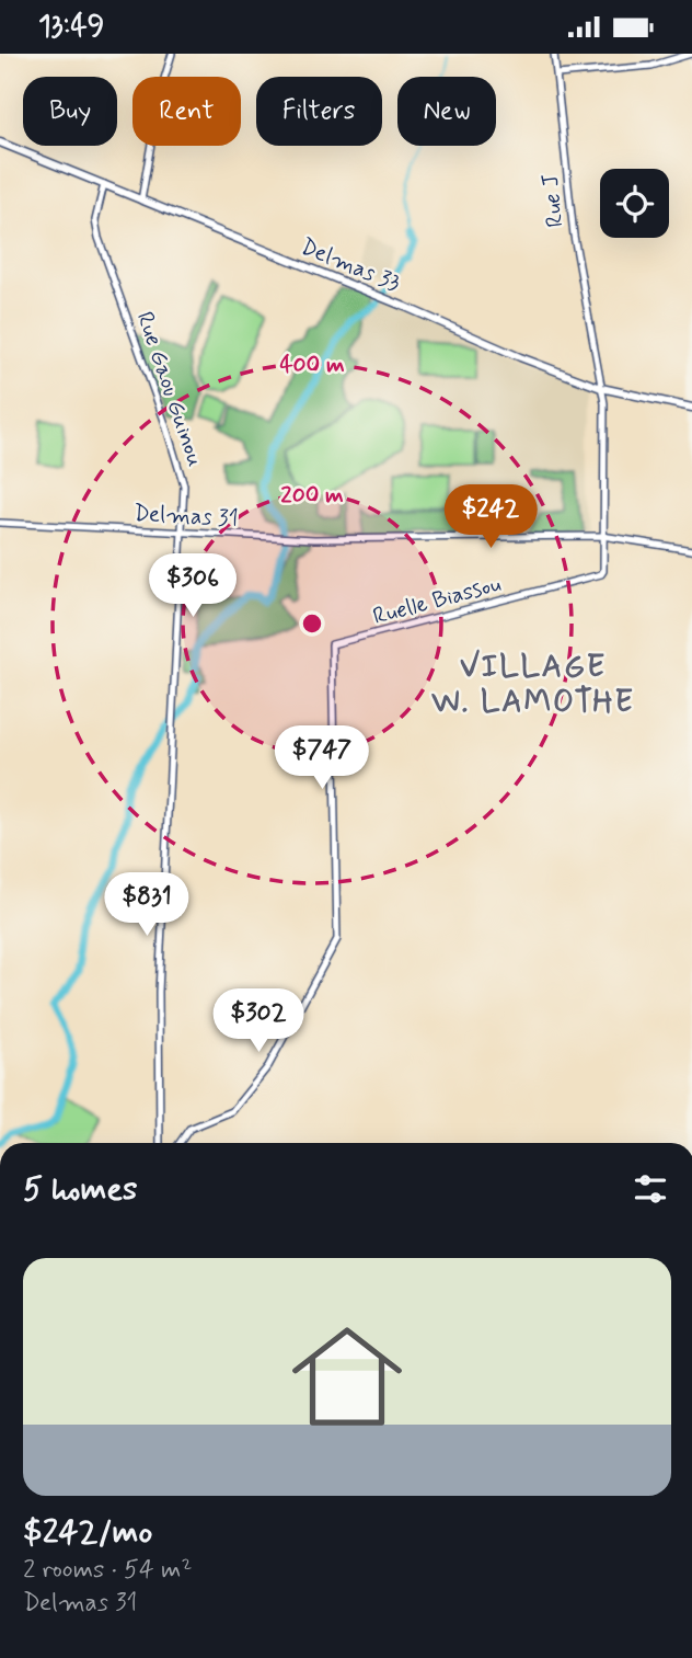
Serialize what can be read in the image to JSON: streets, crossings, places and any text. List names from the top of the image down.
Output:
{
  "streets": {
    "main road": ["Delmas 33"],
    "street": [
      "Rue J",
      "Rue Gaou Guinou",
      "Delmas 31",
      "Ruelle Biassou"
    ]
  },
  "crossings": [
    ["Rue J", "Delmas 33"],
    ["Rue J", "Delmas 31"],
    ["Rue J", "Ruelle Biassou"],
    ["Delmas 33", "Rue Gaou Guinou"],
    ["Rue Gaou Guinou", "Delmas 31"],
    ["Delmas 31", "Ruelle Biassou"]
  ],
  "districts": ["VILLAGE W. LAMOTHE"],
  "page": {
    "status": "13:49",
    "chip": [
      "Buy",
      "Rent",
      "Filters",
      "New"
    ],
    "price": [
      "$242",
      "$306",
      "$747",
      "$831",
      "$302"
    ],
    "heading": "5 homes",
    "list": [
      {
        "name": "$242/mo",
        "note": "2 rooms · 54 m² · Delmas 31"
      }
    ]
  },
  "rings": ["400 m", "200 m"]
}
